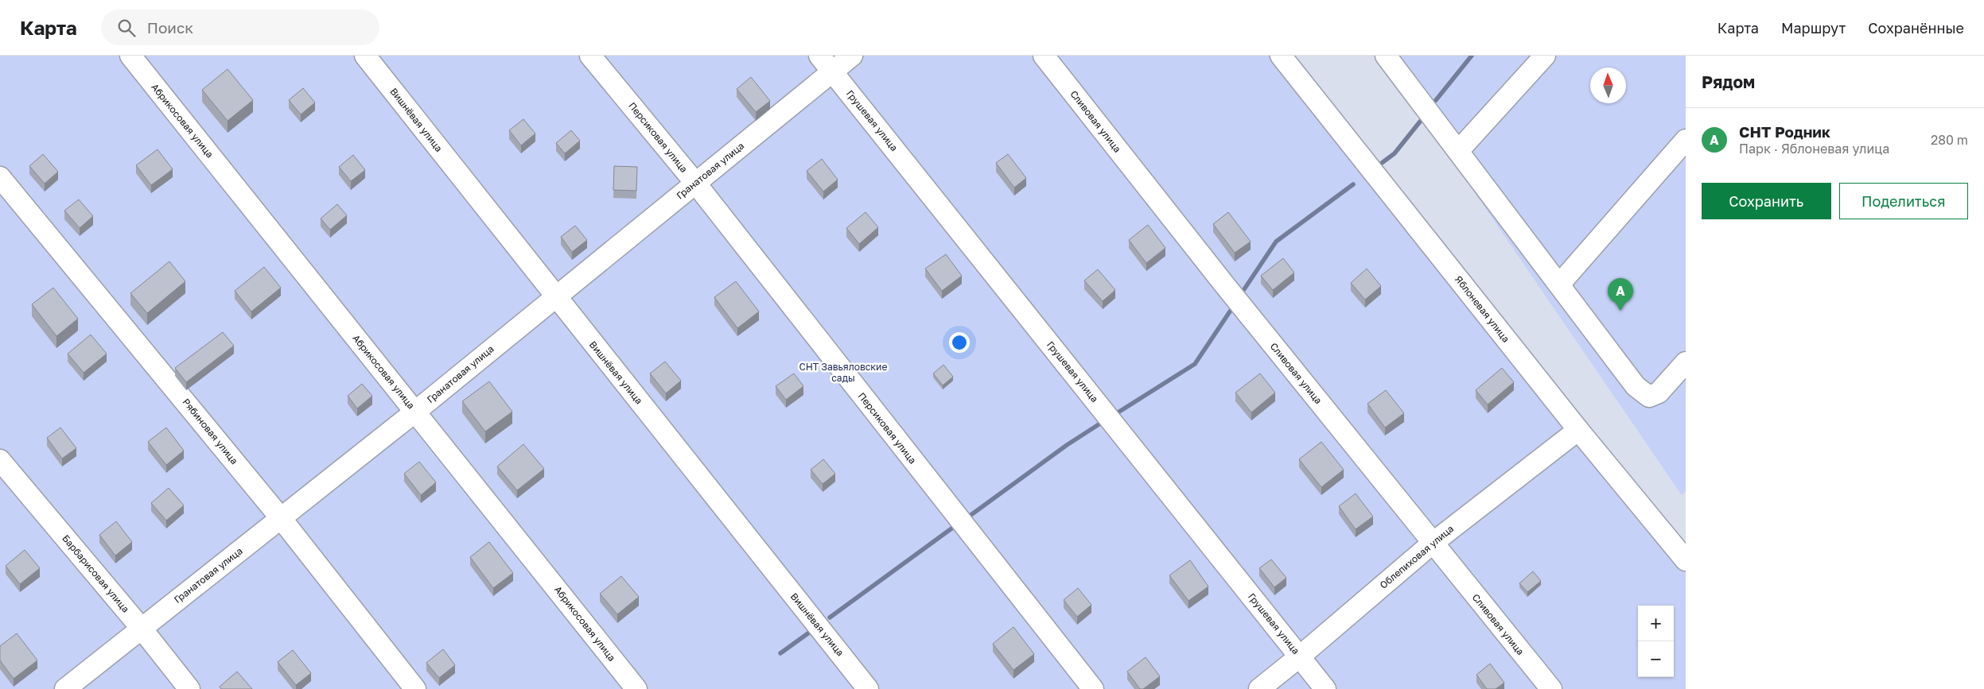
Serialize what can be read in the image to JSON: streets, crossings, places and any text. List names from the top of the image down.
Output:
{
  "streets": {
    "street": [
      "Вишнёвая улица",
      "Абрикосовая улица",
      "Грушевая улица",
      "Сливовая улица",
      "Персиковая улица",
      "Гранатовая улица",
      "Яблоневая улица",
      "Рябиновая улица",
      "Облепиховая улица",
      "Барбарисовая улица"
    ]
  },
  "crossings": [
    ["Вишнёвая улица", "Гранатовая улица"],
    ["Абрикосовая улица", "Гранатовая улица"],
    ["Грушевая улица", "Гранатовая улица"],
    ["Грушевая улица", "Облепиховая улица"],
    ["Сливовая улица", "Облепиховая улица"],
    ["Персиковая улица", "Гранатовая улица"],
    ["Гранатовая улица", "Рябиновая улица"],
    ["Гранатовая улица", "Барбарисовая улица"],
    ["Яблоневая улица", "Облепиховая улица"]
  ],
  "parks": ["СНТ Завьяловские сады"],
  "north": "top",
  "page": {
    "header": "Карта",
    "search": "Поиск",
    "nav": ["Карта", "Маршрут", "Сохранённые"],
    "heading": "Рядом",
    "list": [
      {
        "mark": "A",
        "name": "СНТ Родник",
        "note": "Парк · Яблоневая улица",
        "value": "280 m"
      }
    ],
    "buttons": ["Сохранить", "Поделиться"],
    "pins": "A",
    "map_buttons": ["+", "−"]
  }
}
